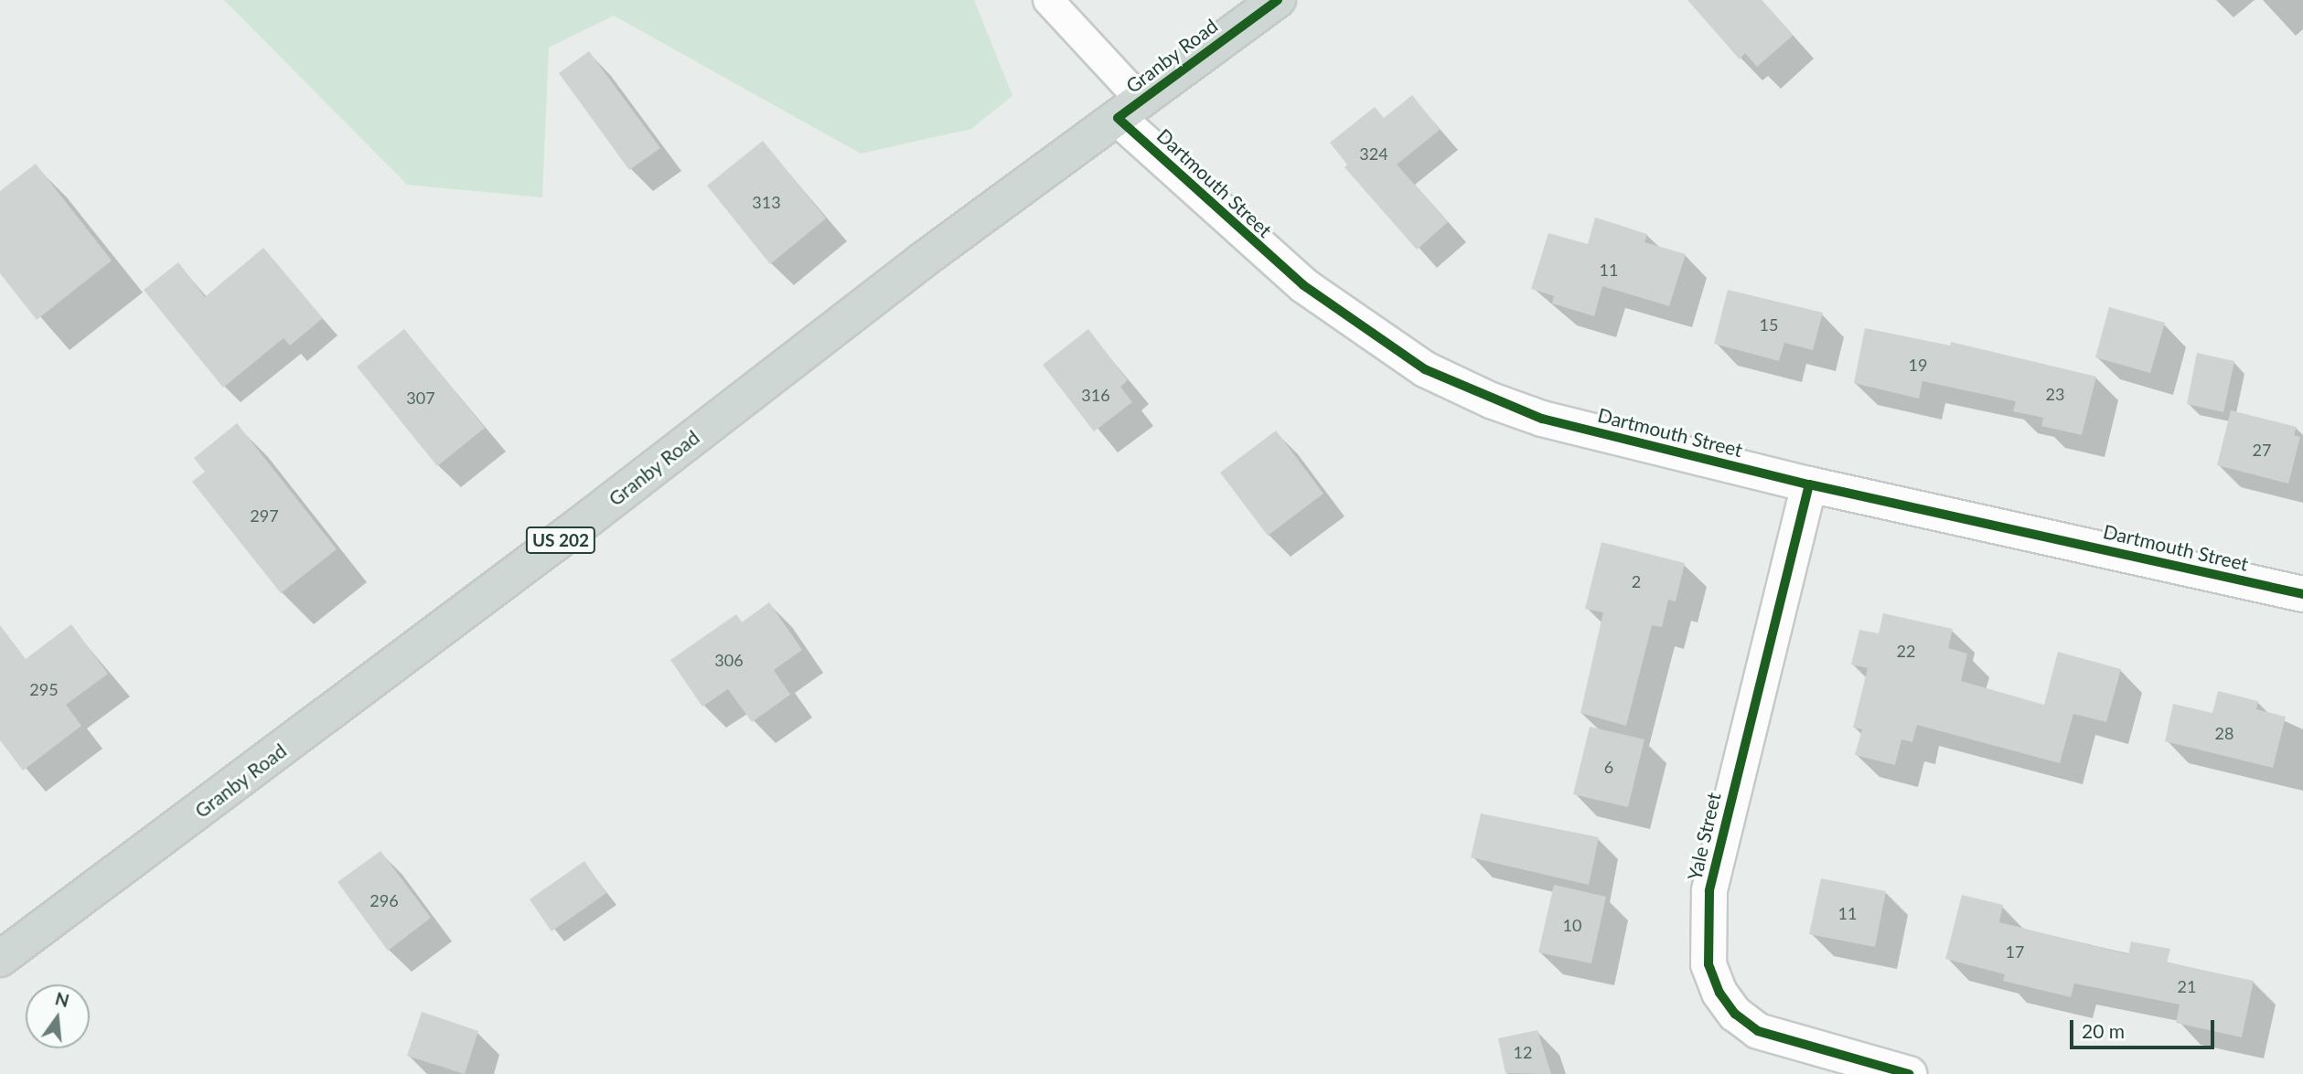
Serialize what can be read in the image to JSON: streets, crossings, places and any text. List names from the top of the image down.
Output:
{
  "streets": {
    "main road": ["Granby Road", "US 202"],
    "street": ["Dartmouth Street", "Yale Street"]
  },
  "crossings": [
    ["Granby Road", "Dartmouth Street"],
    ["Dartmouth Street", "Yale Street"]
  ],
  "house_numbers": [
    "324",
    "313",
    "11",
    "15",
    "19",
    "23",
    "316",
    "307",
    "27",
    "297",
    "2",
    "22",
    "306",
    "295",
    "28",
    "6",
    "296",
    "11",
    "10",
    "17",
    "21",
    "12"
  ],
  "scale_bar": "20 m",
  "north": "top"
}
